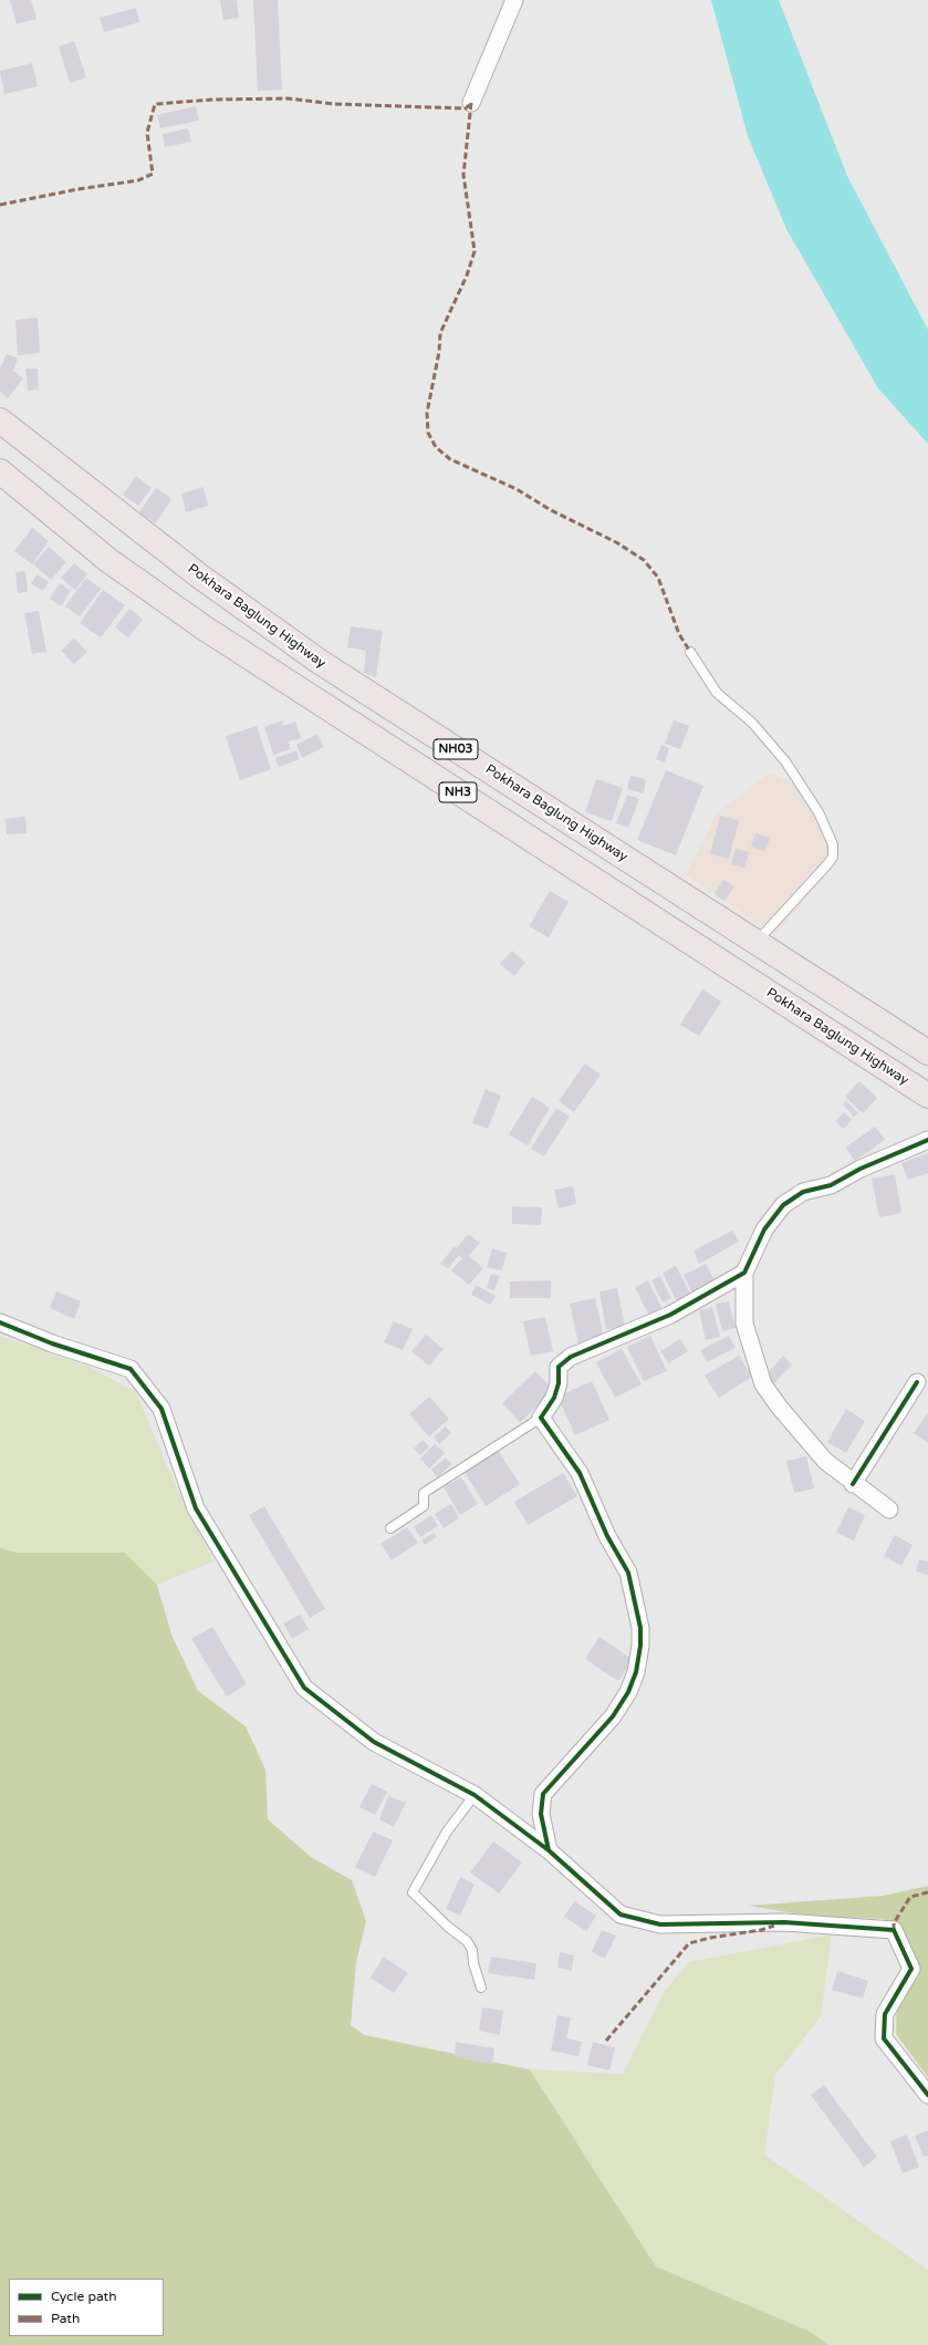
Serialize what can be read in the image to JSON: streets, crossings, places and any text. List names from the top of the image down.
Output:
{
  "streets": {
    "highway": ["Pokhara Baglung Highway", "NH03", "NH3"]
  },
  "legend": ["Cycle path", "Path"]
}
